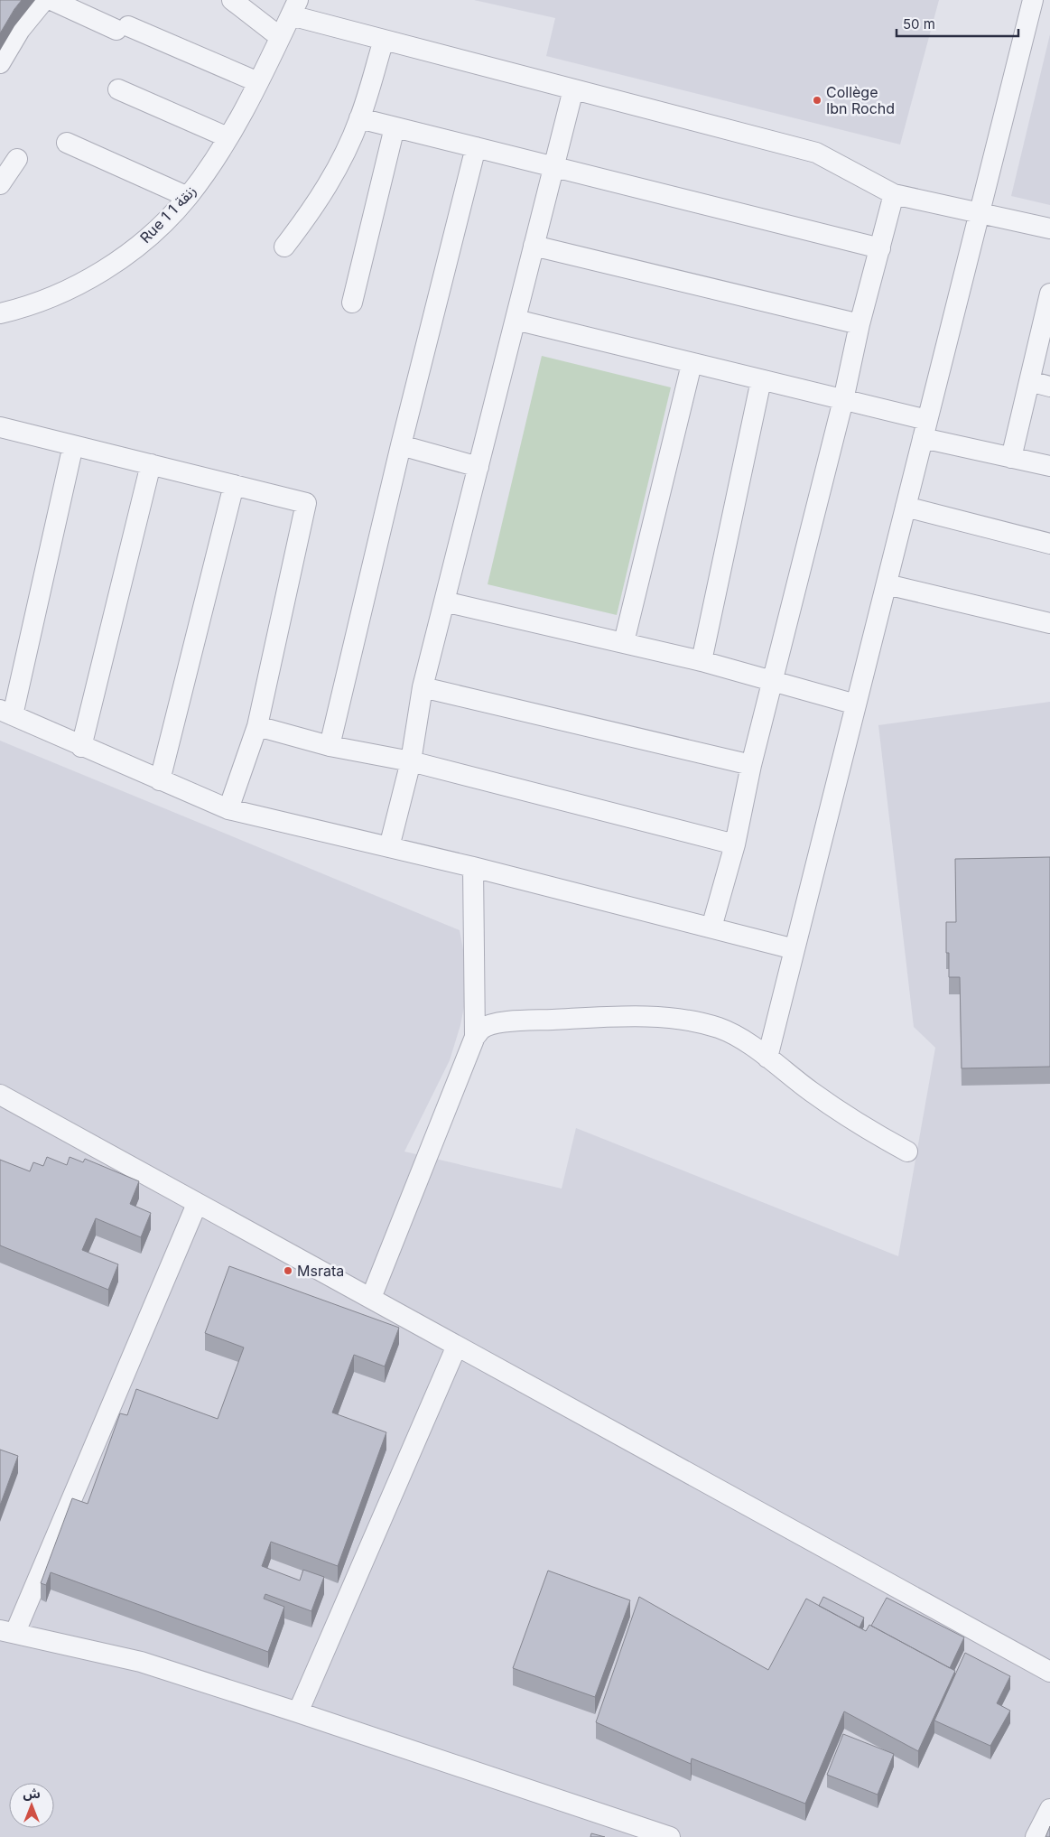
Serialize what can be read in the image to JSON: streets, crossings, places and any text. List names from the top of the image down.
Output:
{
  "streets": {
    "street": ["Rue 1 زنقة 1"]
  },
  "places": ["Collège Ibn Rochd", "Msrata"],
  "scale_bar": "50 m",
  "north": "top"
}
